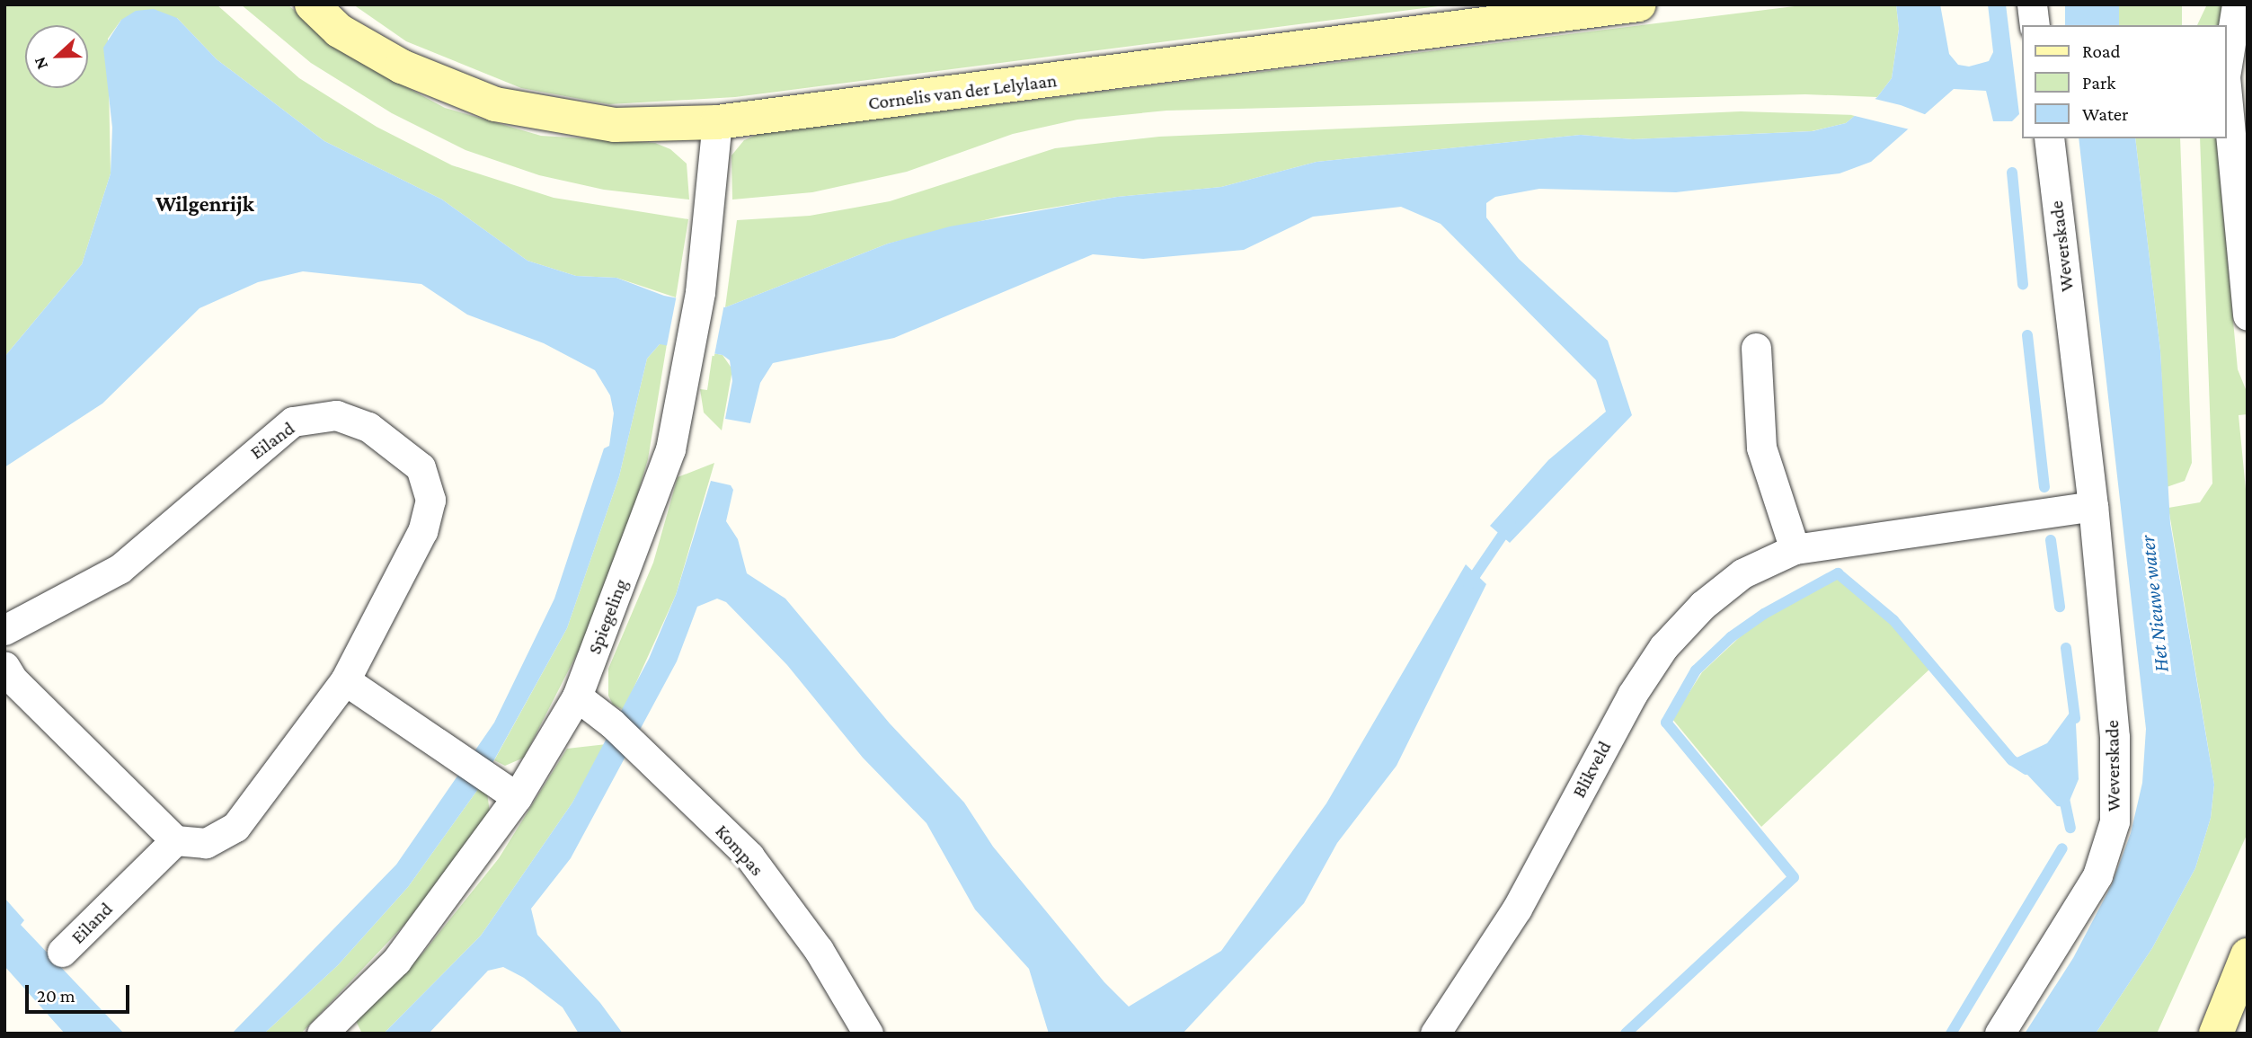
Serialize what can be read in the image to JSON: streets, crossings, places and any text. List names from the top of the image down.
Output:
{
  "streets": {
    "street": [
      "Cornelis van der Lelylaan",
      "Weverskade",
      "Eiland",
      "Spiegeling",
      "Blikveld",
      "Kompas"
    ]
  },
  "crossings": [
    ["Cornelis van der Lelylaan", "Spiegeling"],
    ["Weverskade", "Blikveld"],
    ["Spiegeling", "Kompas"]
  ],
  "districts": ["Wilgenrijk"],
  "water": ["Het Nieuwe water"],
  "legend": ["Road", "Park", "Water"],
  "scale_bar": "20 m",
  "north": "left"
}
